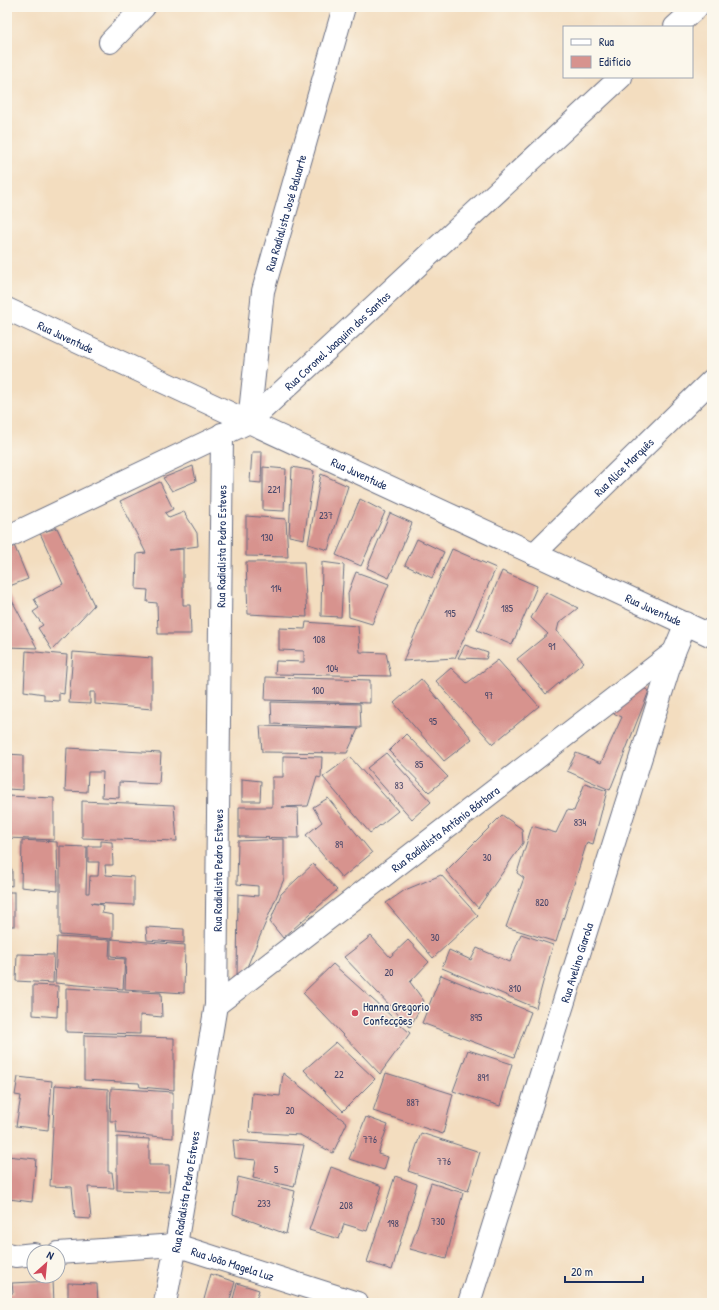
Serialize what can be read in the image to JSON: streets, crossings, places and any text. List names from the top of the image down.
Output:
{
  "streets": {
    "street": [
      "Rua Radialista José Baluarte",
      "Rua Juventude",
      "Rua Coronel Joaquim dos Santos",
      "Rua Alice Marquês",
      "Rua Radialista Pedro Esteves",
      "Rua Radialista Antônio Bárbara",
      "Rua Avelino Giarola",
      "Rua João Magela Luz"
    ]
  },
  "crossings": [
    ["Rua Radialista José Baluarte", "Rua Juventude"],
    ["Rua Radialista José Baluarte", "Rua Coronel Joaquim dos Santos"],
    ["Rua Juventude", "Rua Coronel Joaquim dos Santos"],
    ["Rua Juventude", "Rua Alice Marquês"],
    ["Rua Juventude", "Rua Avelino Giarola"],
    ["Rua Coronel Joaquim dos Santos", "Rua Radialista Pedro Esteves"],
    ["Rua Radialista Pedro Esteves", "Rua Radialista Antônio Bárbara"],
    ["Rua Radialista Pedro Esteves", "Rua João Magela Luz"],
    ["Rua Radialista Antônio Bárbara", "Rua Avelino Giarola"]
  ],
  "places": ["Hanna Gregorio Confecções"],
  "house_numbers": [
    "221",
    "237",
    "130",
    "114",
    "185",
    "195",
    "108",
    "91",
    "104",
    "100",
    "97",
    "95",
    "85",
    "83",
    "834",
    "89",
    "30",
    "820",
    "30",
    "20",
    "810",
    "895",
    "22",
    "891",
    "887",
    "20",
    "776",
    "776",
    "5",
    "233",
    "208",
    "730",
    "198"
  ],
  "legend": ["Rua", "Edifício"],
  "scale_bar": "20 m",
  "north": "top right"
}
